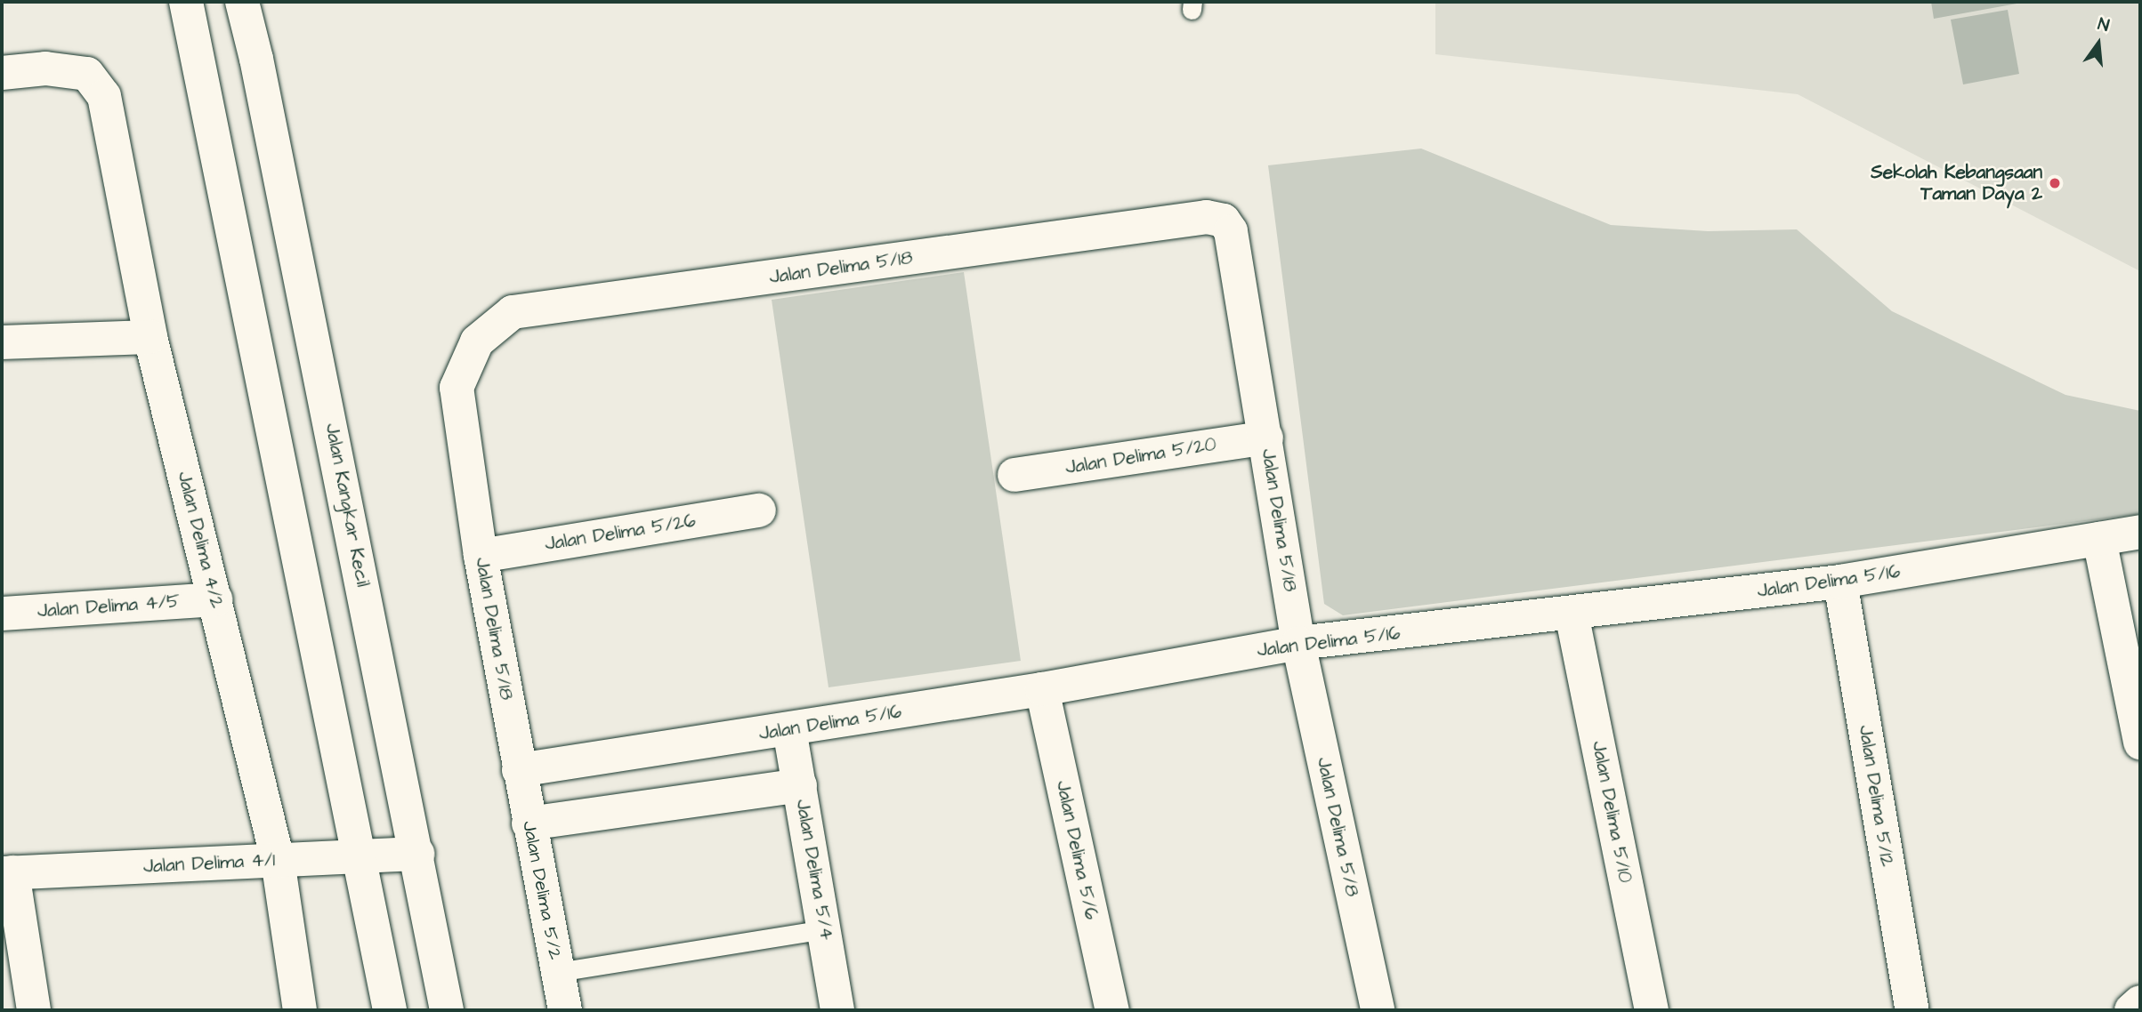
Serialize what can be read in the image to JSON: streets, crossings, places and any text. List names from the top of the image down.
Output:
{
  "streets": {
    "street": [
      "Jalan Delima 5/18",
      "Jalan Delima 5/20",
      "Jalan Kangkar Kecil",
      "Jalan Delima 5/26",
      "Jalan Delima 4/2",
      "Jalan Delima 5/16",
      "Jalan Delima 4/5",
      "Jalan Delima 5/12",
      "Jalan Delima 5/10",
      "Jalan Delima 5/8",
      "Jalan Delima 5/6",
      "Jalan Delima 4/1",
      "Jalan Delima 5/4",
      "Jalan Delima 5/2"
    ]
  },
  "crossings": [
    ["Jalan Delima 5/18", "Jalan Delima 5/20"],
    ["Jalan Delima 5/18", "Jalan Delima 5/26"],
    ["Jalan Delima 5/18", "Jalan Delima 5/16"],
    ["Jalan Delima 5/18", "Jalan Delima 5/8"],
    ["Jalan Delima 5/18", "Jalan Delima 5/2"],
    ["Jalan Kangkar Kecil", "Jalan Delima 4/1"],
    ["Jalan Delima 4/2", "Jalan Delima 4/5"],
    ["Jalan Delima 4/2", "Jalan Delima 4/1"],
    ["Jalan Delima 5/16", "Jalan Delima 5/12"],
    ["Jalan Delima 5/16", "Jalan Delima 5/10"],
    ["Jalan Delima 5/16", "Jalan Delima 5/8"],
    ["Jalan Delima 5/16", "Jalan Delima 5/6"],
    ["Jalan Delima 5/16", "Jalan Delima 5/4"],
    ["Jalan Delima 5/16", "Jalan Delima 5/2"]
  ],
  "places": ["Sekolah Kebangsaan Taman Daya 2"],
  "north": "top"
}
